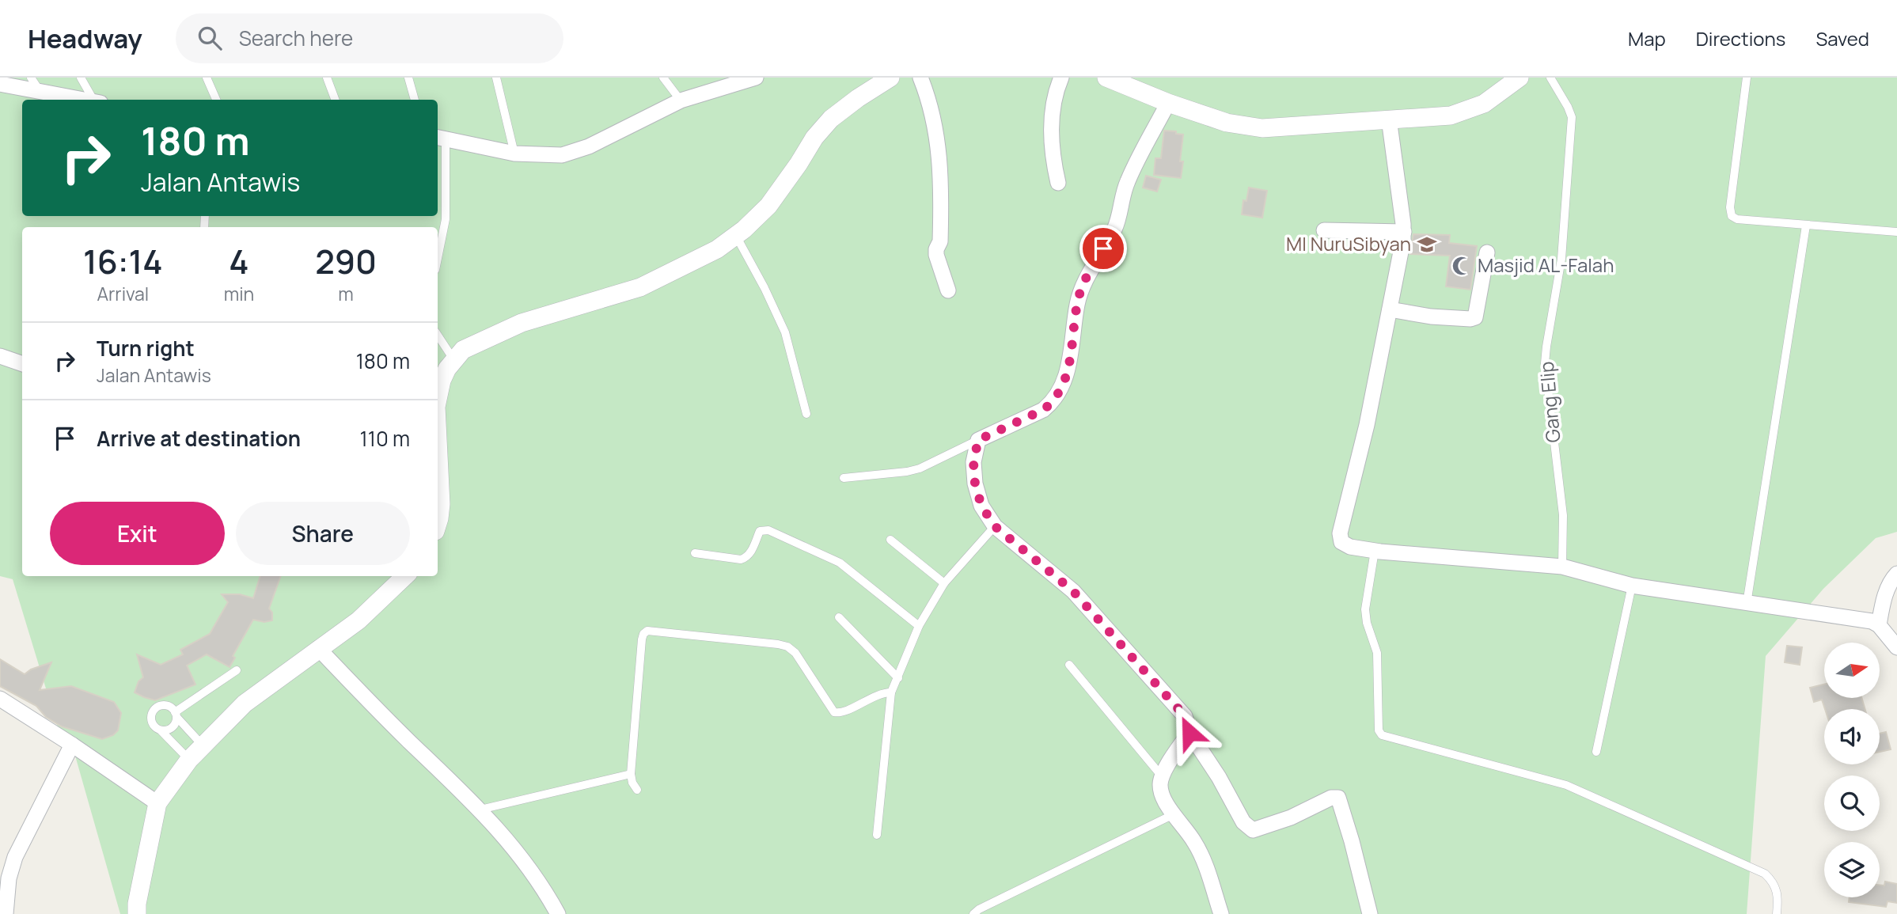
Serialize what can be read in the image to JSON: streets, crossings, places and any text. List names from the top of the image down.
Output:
{
  "streets": {
    "lane": ["Gang Elip"]
  },
  "places": {
    "school or university": ["MI NuruSibyan"],
    "mosque": ["Masjid AL-Falah"]
  },
  "north": "right",
  "page": {
    "header": "Headway",
    "search": "Search here",
    "nav": ["Map", "Directions", "Saved"],
    "turn": ["180 m", "Jalan Antawis"],
    "eta": [
      "16:14",
      "Arrival",
      "4",
      "min",
      "290",
      "m"
    ],
    "list": [
      {
        "name": "Turn right",
        "note": "Jalan Antawis",
        "value": "180 m"
      },
      {
        "name": "Arrive at destination",
        "value": "110 m"
      }
    ],
    "buttons": ["Exit", "Share"]
  }
}
